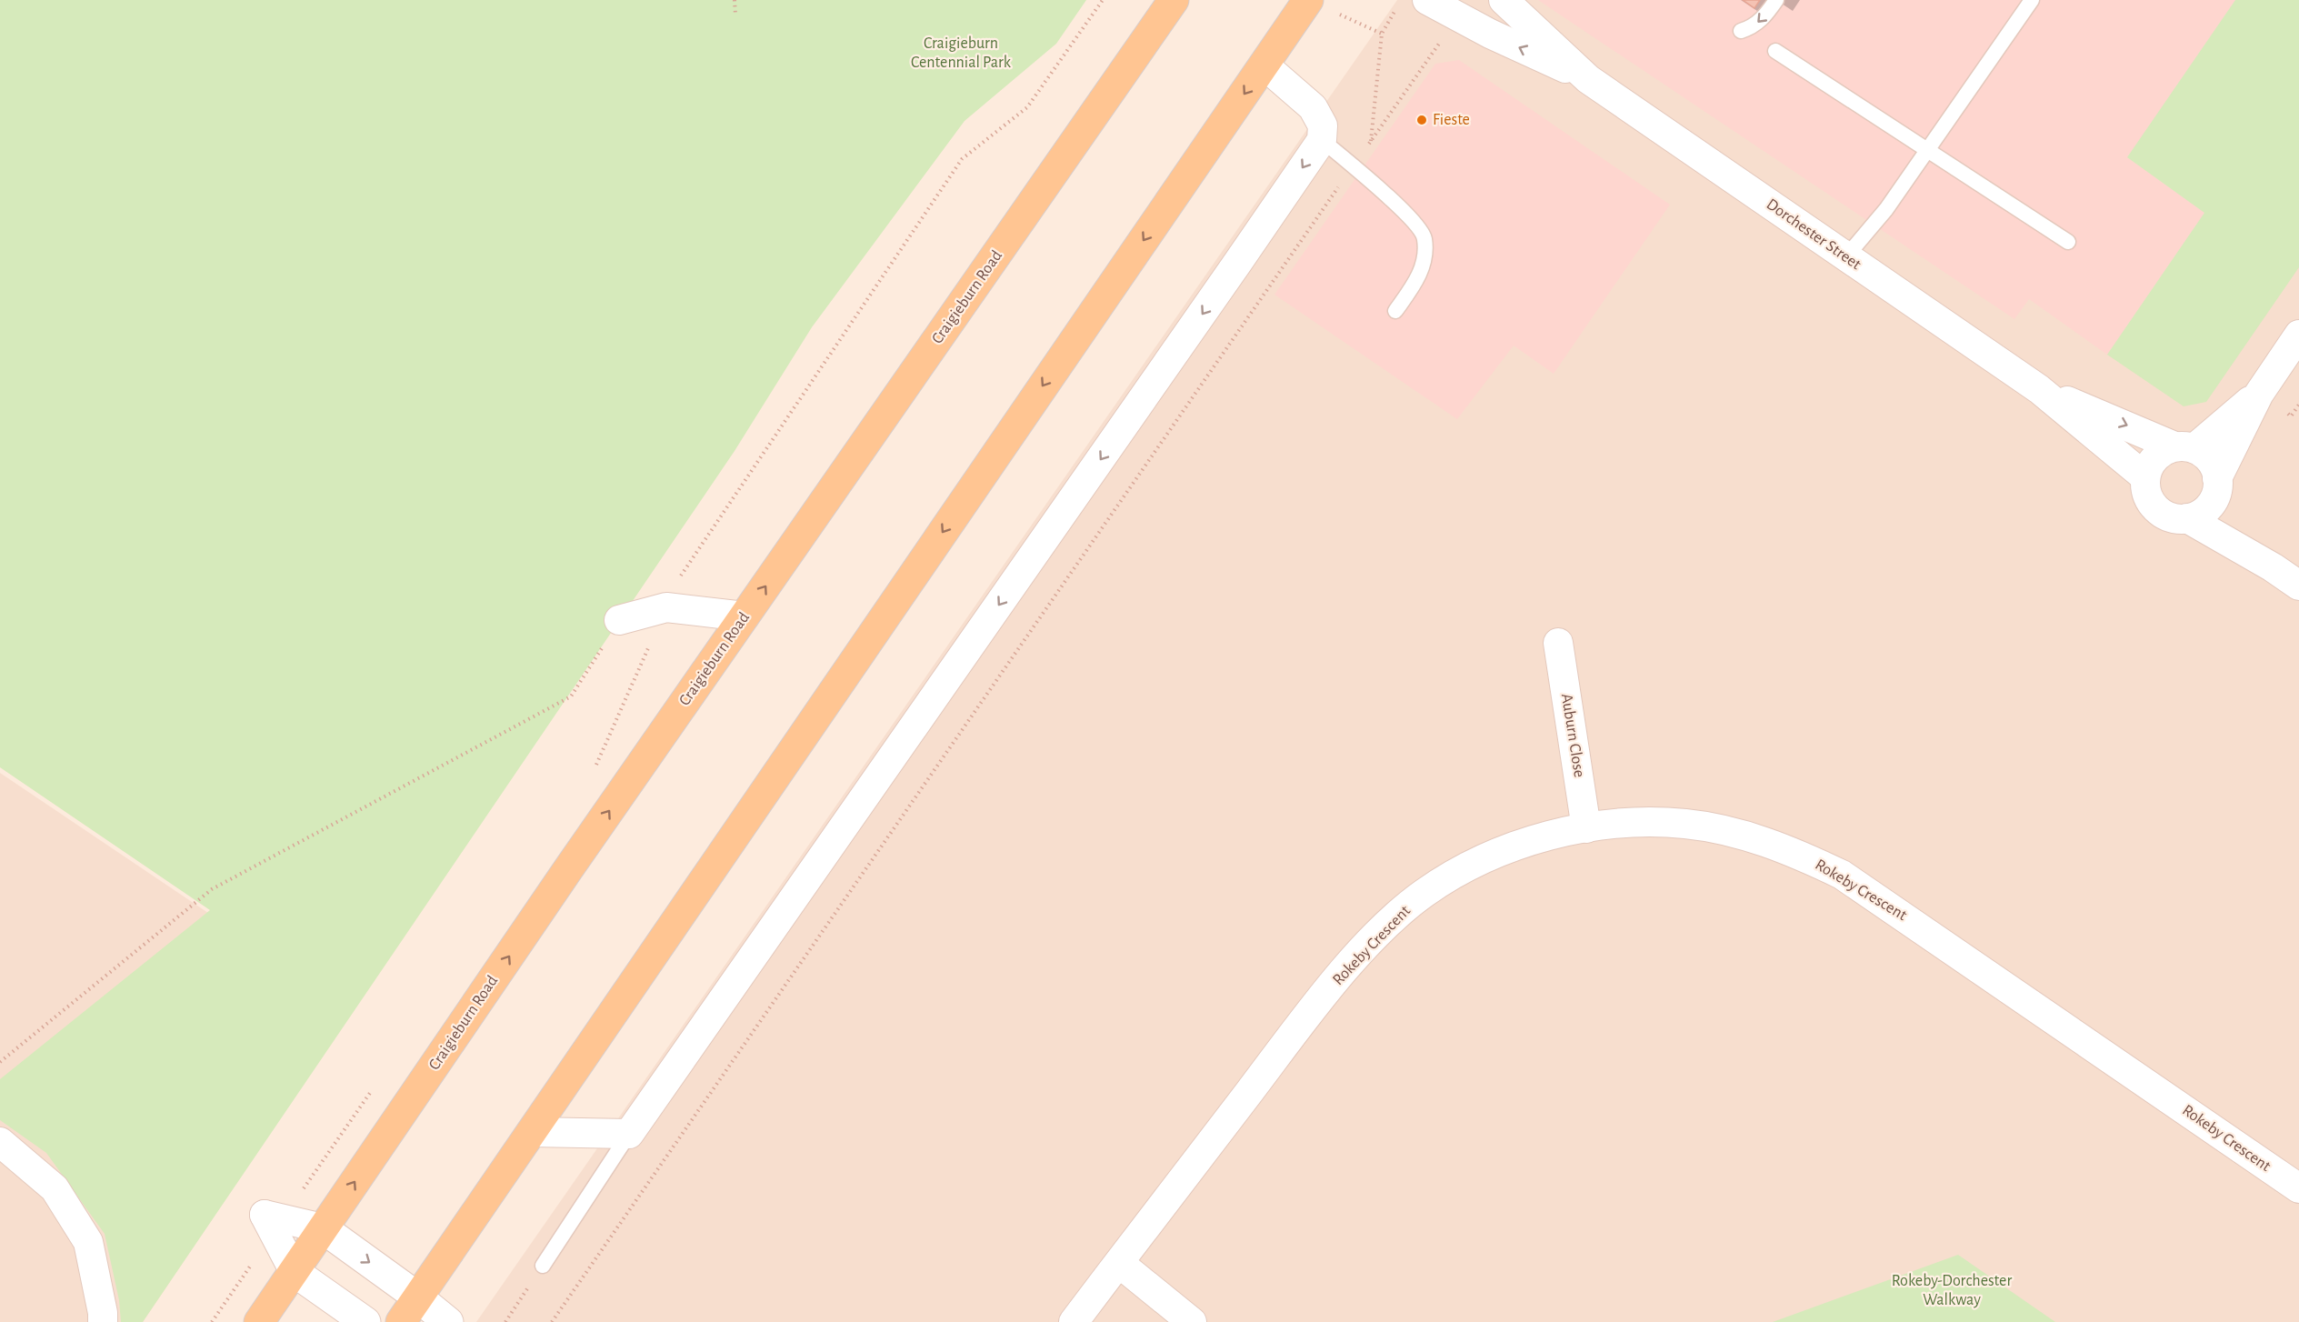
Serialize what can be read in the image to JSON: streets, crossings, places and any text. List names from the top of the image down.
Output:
{
  "streets": {
    "main road": ["Craigieburn Road"],
    "street": ["Dorchester Street", "Auburn Close", "Rokeby Crescent"]
  },
  "crossings": [
    ["Auburn Close", "Rokeby Crescent"]
  ],
  "parks": ["Craigieburn Centennial Park", "Rokeby-Dorchester Walkway"],
  "places": ["Fieste"]
}
